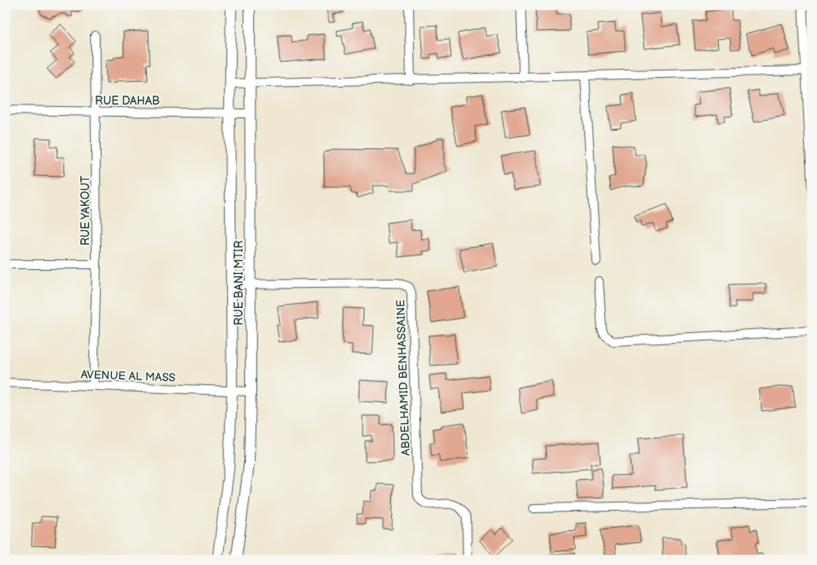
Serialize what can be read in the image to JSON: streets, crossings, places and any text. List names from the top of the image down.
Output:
{
  "streets": {
    "street": [
      "RUE DAHAB",
      "RUE YAKOUT",
      "RUE BANI MTIR",
      "AVENUE AL MASS",
      "ABDELHAMID BENHASSAINE"
    ]
  },
  "crossings": [
    ["RUE DAHAB", "RUE YAKOUT"],
    ["RUE DAHAB", "RUE BANI MTIR"],
    ["RUE YAKOUT", "AVENUE AL MASS"],
    ["RUE BANI MTIR", "AVENUE AL MASS"],
    ["RUE BANI MTIR", "ABDELHAMID BENHASSAINE"]
  ]
}
